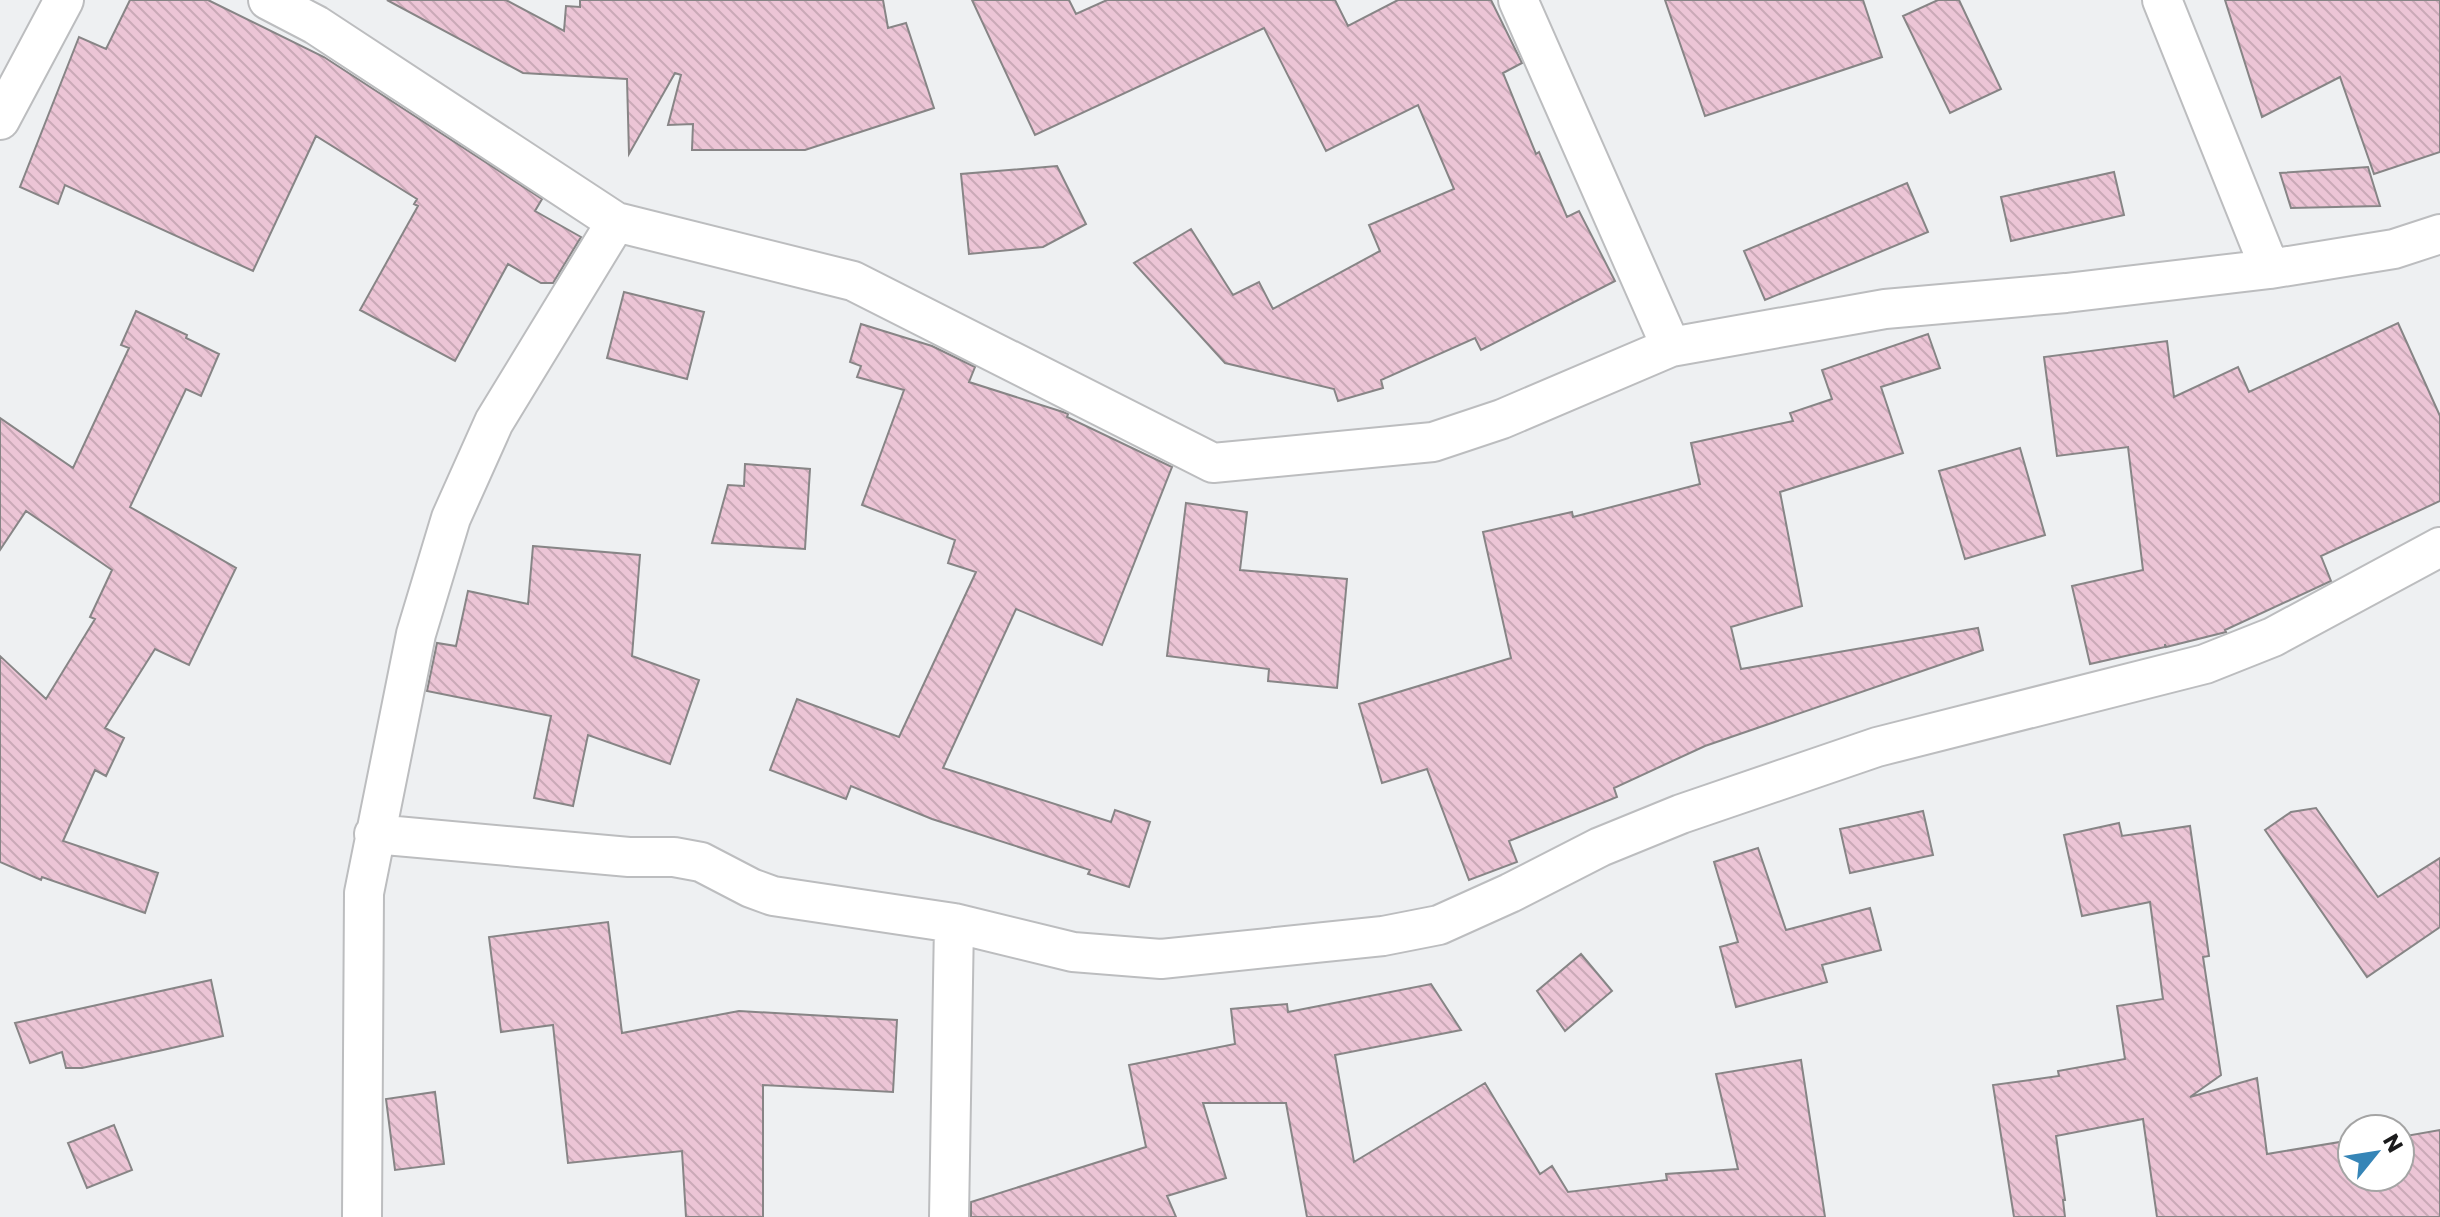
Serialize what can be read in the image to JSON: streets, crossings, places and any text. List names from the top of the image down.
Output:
{
  "north": "top right"
}
